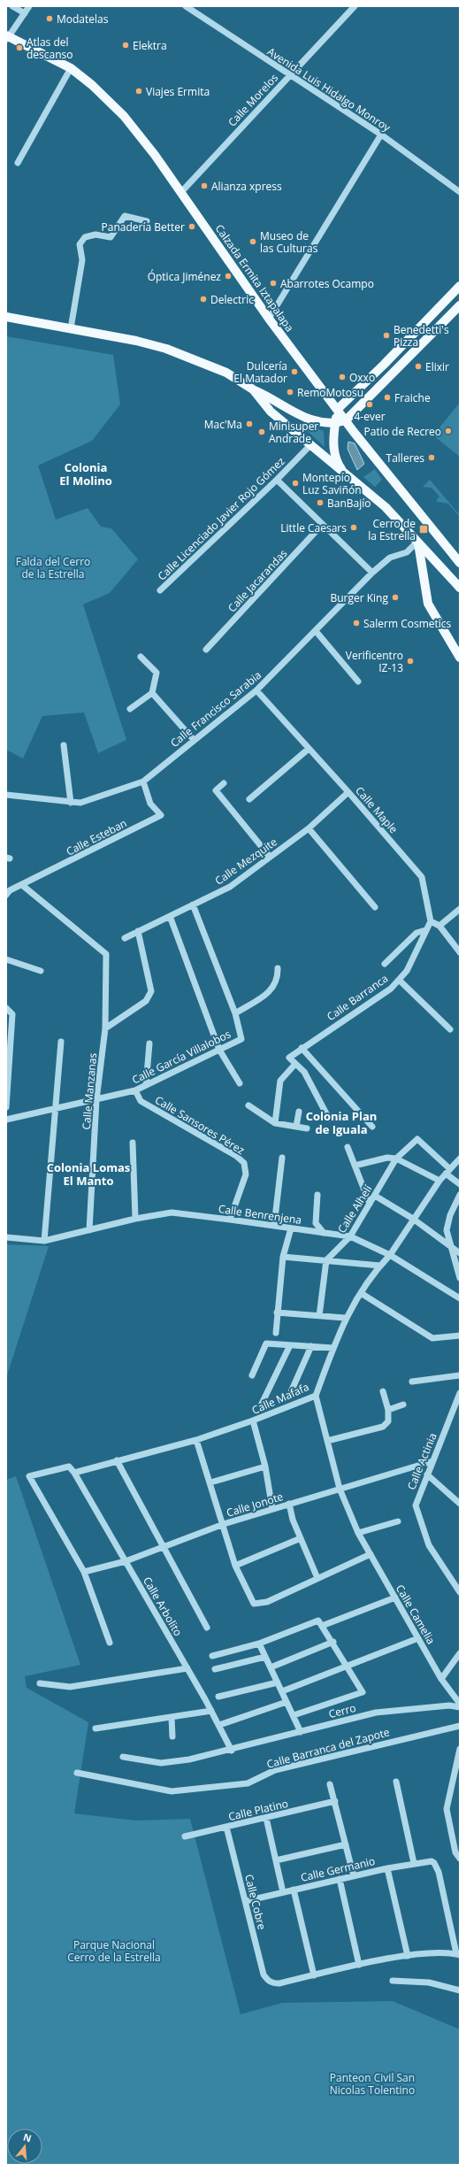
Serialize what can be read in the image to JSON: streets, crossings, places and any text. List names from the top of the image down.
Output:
{
  "streets": {
    "main road": ["Calzada Ermita Iztapalapa"],
    "street": [
      "Avenida Luis Hidalgo Monroy",
      "Calle Morelos",
      "Calle Licenciado Javier Rojo Gómez",
      "Calle Jacarandas",
      "Calle Francisco Sarabia",
      "Calle Maple",
      "Calle Esteban",
      "Calle Mezquite",
      "Calle Barranca",
      "Calle García Villalobos",
      "Calle Manzanas",
      "Calle Sansores Pérez",
      "Calle Alhelí",
      "Calle Benrenjena",
      "Calle Mafafa",
      "Calle Actinia",
      "Calle Jonote",
      "Calle Arbolito",
      "Calle Camelia",
      "Cerro",
      "Calle Barranca del Zapote",
      "Calle Platino",
      "Calle Germanio",
      "Calle Cobre"
    ]
  },
  "crossings": [
    ["Avenida Luis Hidalgo Monroy", "Calle Morelos"],
    ["Calle Morelos", "Calzada Ermita Iztapalapa"],
    ["Calle Francisco Sarabia", "Calle Maple"],
    ["Calle Francisco Sarabia", "Calle Esteban"],
    ["Calle Maple", "Calle Mezquite"],
    ["Calle Maple", "Calle Barranca"],
    ["Calle Esteban", "Calle Manzanas"],
    ["Calle García Villalobos", "Calle Manzanas"],
    ["Calle García Villalobos", "Calle Sansores Pérez"],
    ["Calle Manzanas", "Calle Benrenjena"],
    ["Calle Sansores Pérez", "Calle Benrenjena"],
    ["Calle Alhelí", "Calle Benrenjena"],
    ["Calle Alhelí", "Calle Mafafa"],
    ["Calle Benrenjena", "Calle Mafafa"],
    ["Calle Mafafa", "Calle Arbolito"],
    ["Calle Mafafa", "Calle Camelia"],
    ["Calle Actinia", "Calle Jonote"],
    ["Calle Jonote", "Calle Arbolito"],
    ["Calle Jonote", "Calle Camelia"],
    ["Calle Arbolito", "Cerro"],
    ["Calle Platino", "Calle Cobre"],
    ["Calle Germanio", "Calle Cobre"]
  ],
  "districts": ["Colonia El Molino", "Colonia Plan de Iguala", "Colonia Lomas El Manto"],
  "parks": ["Falda del Cerro de la Estrella", "Parque Nacional Cerro de la Estrella", "Panteon Civil San Nicolas Tolentino"],
  "places": {
    "other": [
      "Modatelas",
      "Elektra",
      "Atlas del descanso",
      "Viajes Ermita",
      "Alianza xpress",
      "Panadería Better",
      "Museo de las Culturas",
      "Óptica Jiménez",
      "Abarrotes Ocampo",
      "Delectric",
      "Benedetti's Pizza",
      "Elixir",
      "Dulcería El Matador",
      "Oxxo",
      "RemoMotosu",
      "Fraiche",
      "4-ever",
      "Mac'Ma",
      "Patio de Recreo",
      "Minisuper Andrade",
      "Talleres",
      "Montepío Luz Saviñón",
      "BanBajío",
      "Little Caesars",
      "Burger King",
      "Salerm Cosmetics",
      "Verificentro IZ-13"
    ],
    "transit": ["Cerro de la Estrella"]
  },
  "north": "top"
}
